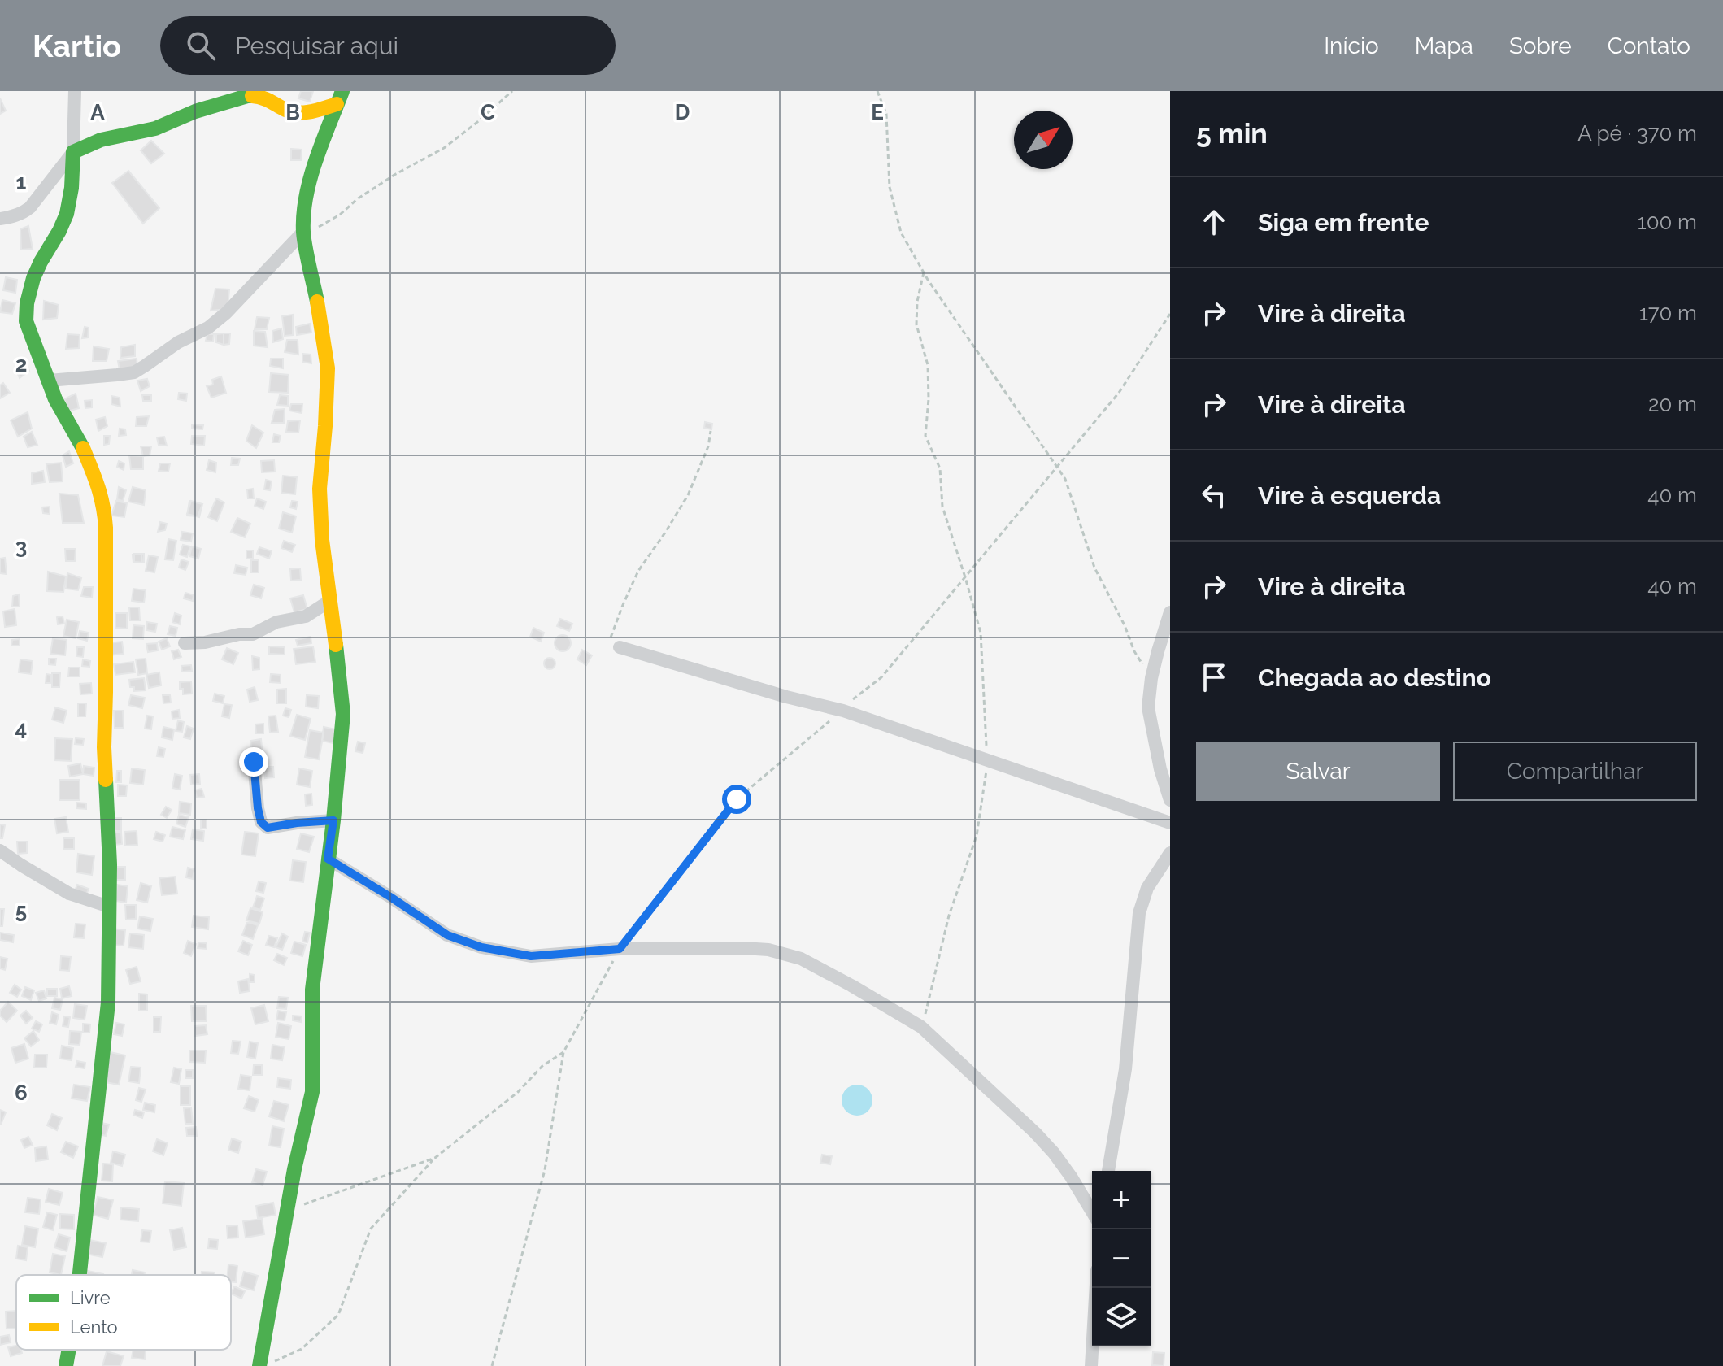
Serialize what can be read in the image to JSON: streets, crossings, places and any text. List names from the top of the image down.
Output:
{
  "legend": ["Livre", "Lento"],
  "north": "top right",
  "page": {
    "header": "Kartio",
    "search": "Pesquisar aqui",
    "nav": [
      "Início",
      "Mapa",
      "Sobre",
      "Contato"
    ],
    "heading": ["5 min", "A pé · 370 m"],
    "list": [
      ["Siga em frente", "100 m"],
      ["Vire à direita", "170 m"],
      ["Vire à direita", "20 m"],
      ["Vire à esquerda", "40 m"],
      ["Vire à direita", "40 m"],
      "Chegada ao destino"
    ],
    "buttons": ["Salvar", "Compartilhar"],
    "map_buttons": ["+", "−"]
  },
  "grid": {
    "columns": [
      "A",
      "B",
      "C",
      "D",
      "E"
    ],
    "rows": [
      "1",
      "2",
      "3",
      "4",
      "5",
      "6"
    ]
  }
}
